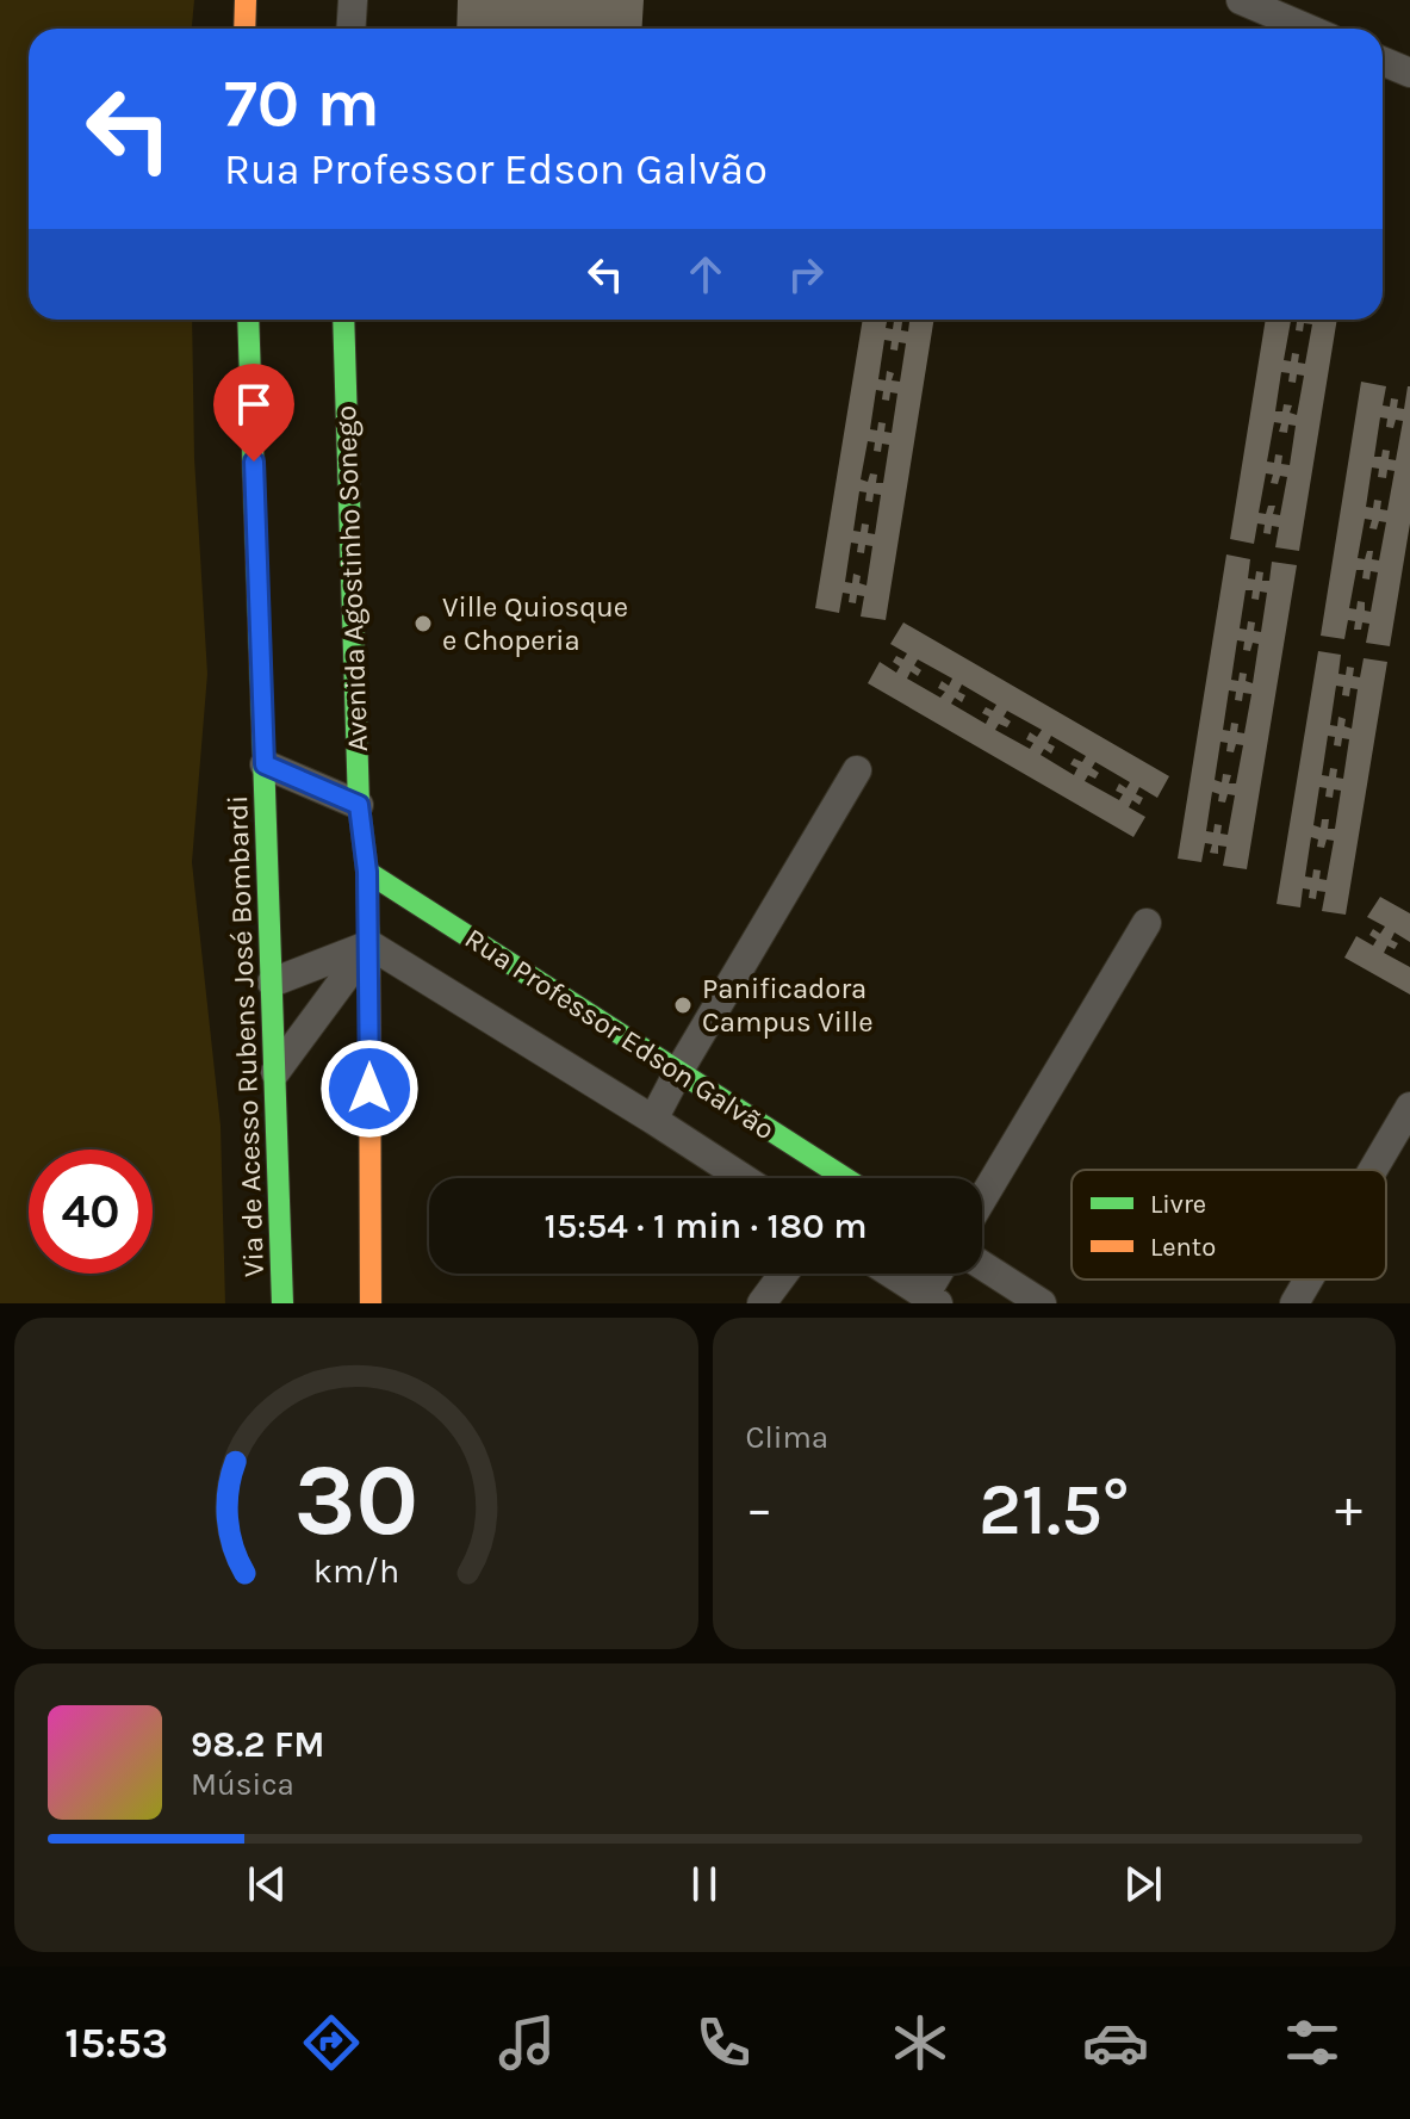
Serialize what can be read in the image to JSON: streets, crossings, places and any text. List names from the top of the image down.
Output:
{
  "streets": {
    "street": ["Avenida Agostinho Sonego", "Rua Professor Edson Galvão", "Via de Acesso Rubens José Bombardi"]
  },
  "crossings": [
    ["Avenida Agostinho Sonego", "Rua Professor Edson Galvão"]
  ],
  "places": ["Ville Quiosque e Choperia", "Panificadora Campus Ville"],
  "legend": ["Livre", "Lento"],
  "page": {
    "turn": ["70 m", "Rua Professor Edson Galvão"],
    "limit": "40",
    "trip": "15:54 · 1 min · 180 m",
    "tile": "Clima",
    "heat": ["−", "21.5°", "+"],
    "song": ["98.2 FM", "Música"],
    "tabs": "15:53",
    "gauge": ["30", "km/h"]
  }
}
